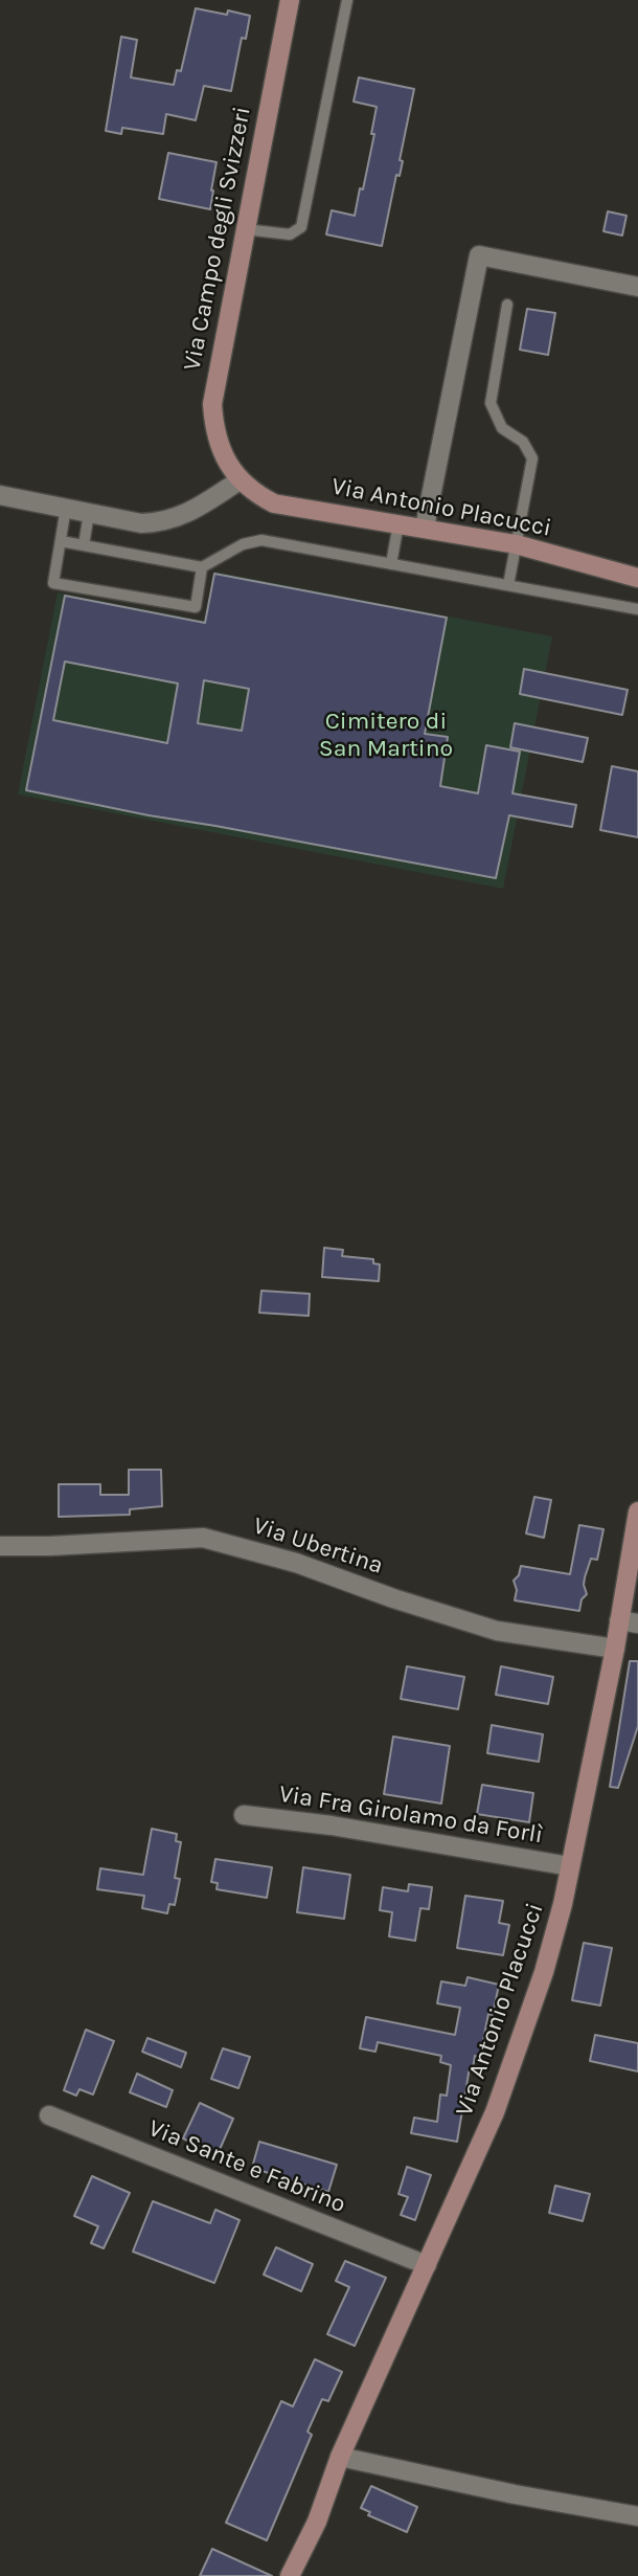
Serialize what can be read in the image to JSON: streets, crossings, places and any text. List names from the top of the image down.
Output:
{
  "streets": {
    "main road": ["Via Campo degli Svizzeri", "Via Antonio Placucci"],
    "street": ["Via Ubertina", "Via Fra Girolamo da Forlì", "Via Sante e Fabrino"]
  },
  "crossings": [
    ["Via Campo degli Svizzeri", "Via Antonio Placucci"],
    ["Via Antonio Placucci", "Via Ubertina"],
    ["Via Antonio Placucci", "Via Fra Girolamo da Forlì"],
    ["Via Antonio Placucci", "Via Sante e Fabrino"]
  ],
  "parks": ["Cimitero di San Martino"]
}
